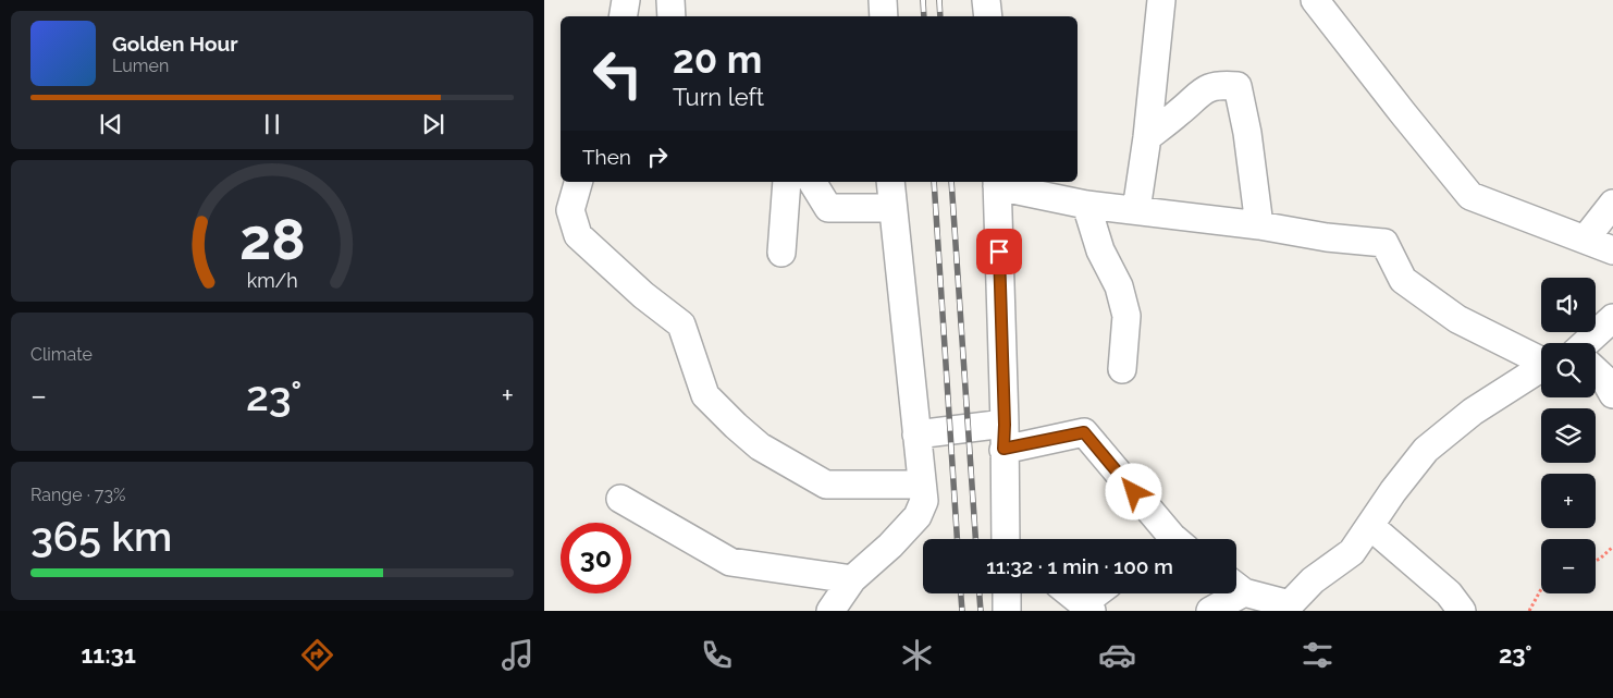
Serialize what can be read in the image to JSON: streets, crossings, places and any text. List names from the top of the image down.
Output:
{
  "page": {
    "turn": ["20 m", "Turn left"],
    "song": ["Golden Hour", "Lumen"],
    "then": "Then",
    "map_buttons": ["+", "−"],
    "tile": [
      "Climate",
      ["Range · 73%", "365 km"]
    ],
    "heat": ["−", "23°", "+"],
    "limit": "30",
    "trip": "11:32 · 1 min · 100 m",
    "tabs": ["11:31", "23°"],
    "gauge": ["28", "km/h"]
  }
}
